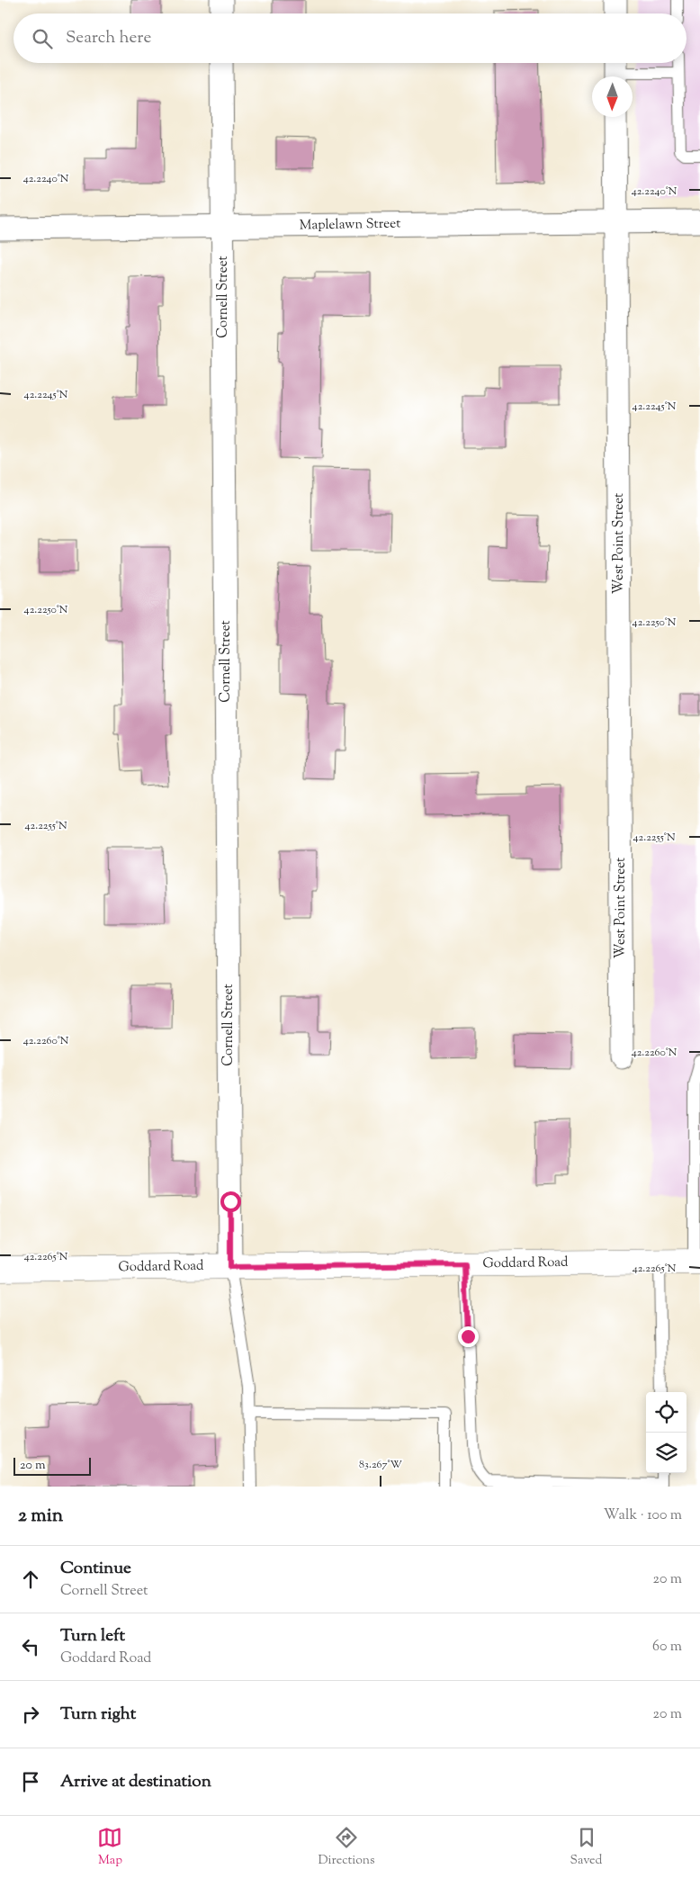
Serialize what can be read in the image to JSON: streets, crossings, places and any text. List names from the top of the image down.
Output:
{
  "streets": {
    "main road": ["Goddard Road"],
    "street": ["Maplelawn Street", "Cornell Street", "West Point Street"]
  },
  "crossings": [
    ["Maplelawn Street", "Cornell Street"],
    ["Maplelawn Street", "West Point Street"],
    ["Cornell Street", "Goddard Road"]
  ],
  "scale_bar": "20 m",
  "north": "bottom",
  "page": {
    "search": "Search here",
    "scale": "20 m",
    "heading": ["2 min", "Walk · 100 m"],
    "list": [
      ["Continue", "Cornell Street", "20 m"],
      ["Turn left", "Goddard Road", "60 m"],
      ["Turn right", "20 m"],
      "Arrive at destination"
    ],
    "nav": ["Map", "Directions", "Saved"]
  },
  "coordinates": [
    "42.2240°N",
    "42.2245°N",
    "42.2250°N",
    "42.2255°N",
    "42.2260°N",
    "42.2265°N",
    "83.267°W"
  ]
}
